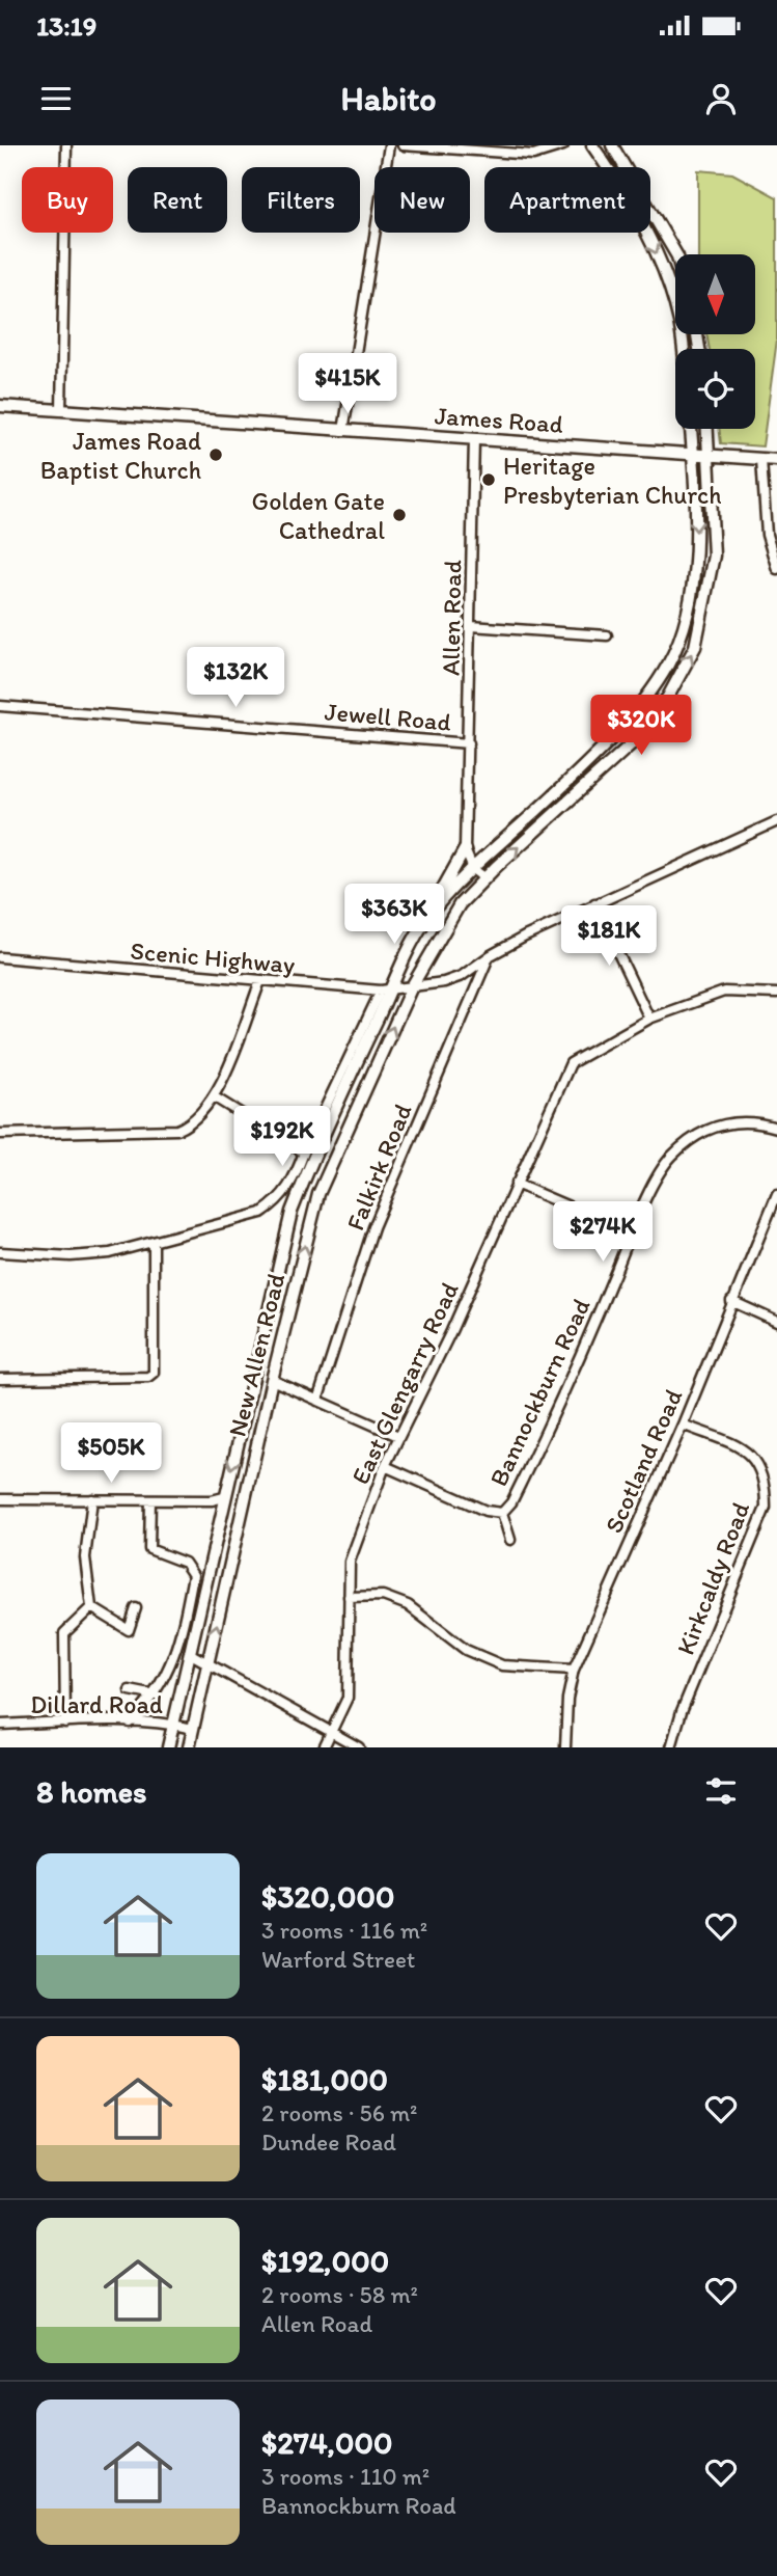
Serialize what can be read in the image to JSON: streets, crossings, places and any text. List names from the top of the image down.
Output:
{
  "streets": {
    "main road": ["James Road", "New Allen Road"],
    "street": [
      "Allen Road",
      "Jewell Road",
      "Scenic Highway",
      "Falkirk Road",
      "East Glengarry Road",
      "Bannockburn Road",
      "Scotland Road",
      "Kirkcaldy Road",
      "Dillard Road"
    ]
  },
  "crossings": [
    ["James Road", "Allen Road"],
    ["James Road", "New Allen Road"],
    ["Allen Road", "Jewell Road"],
    ["Allen Road", "New Allen Road"],
    ["Scenic Highway", "Falkirk Road"],
    ["Scenic Highway", "New Allen Road"],
    ["New Allen Road", "Dillard Road"],
    ["East Glengarry Road", "Bannockburn Road"],
    ["Scotland Road", "Kirkcaldy Road"]
  ],
  "places": ["James Road Baptist Church", "Heritage Presbyterian Church", "Golden Gate Cathedral"],
  "north": "bottom",
  "page": {
    "status": "13:19",
    "header": "Habito",
    "chip": [
      "Buy",
      "Rent",
      "Filters",
      "New",
      "Apartment"
    ],
    "price": [
      "$415K",
      "$132K",
      "$320K",
      "$363K",
      "$181K",
      "$192K",
      "$274K",
      "$505K"
    ],
    "heading": "8 homes",
    "list": [
      {
        "name": "$320,000",
        "note": "3 rooms · 116 m² · Warford Street"
      },
      {
        "name": "$181,000",
        "note": "2 rooms · 56 m² · Dundee Road"
      },
      {
        "name": "$192,000",
        "note": "2 rooms · 58 m² · Allen Road"
      },
      {
        "name": "$274,000",
        "note": "3 rooms · 110 m² · Bannockburn Road"
      }
    ]
  }
}
